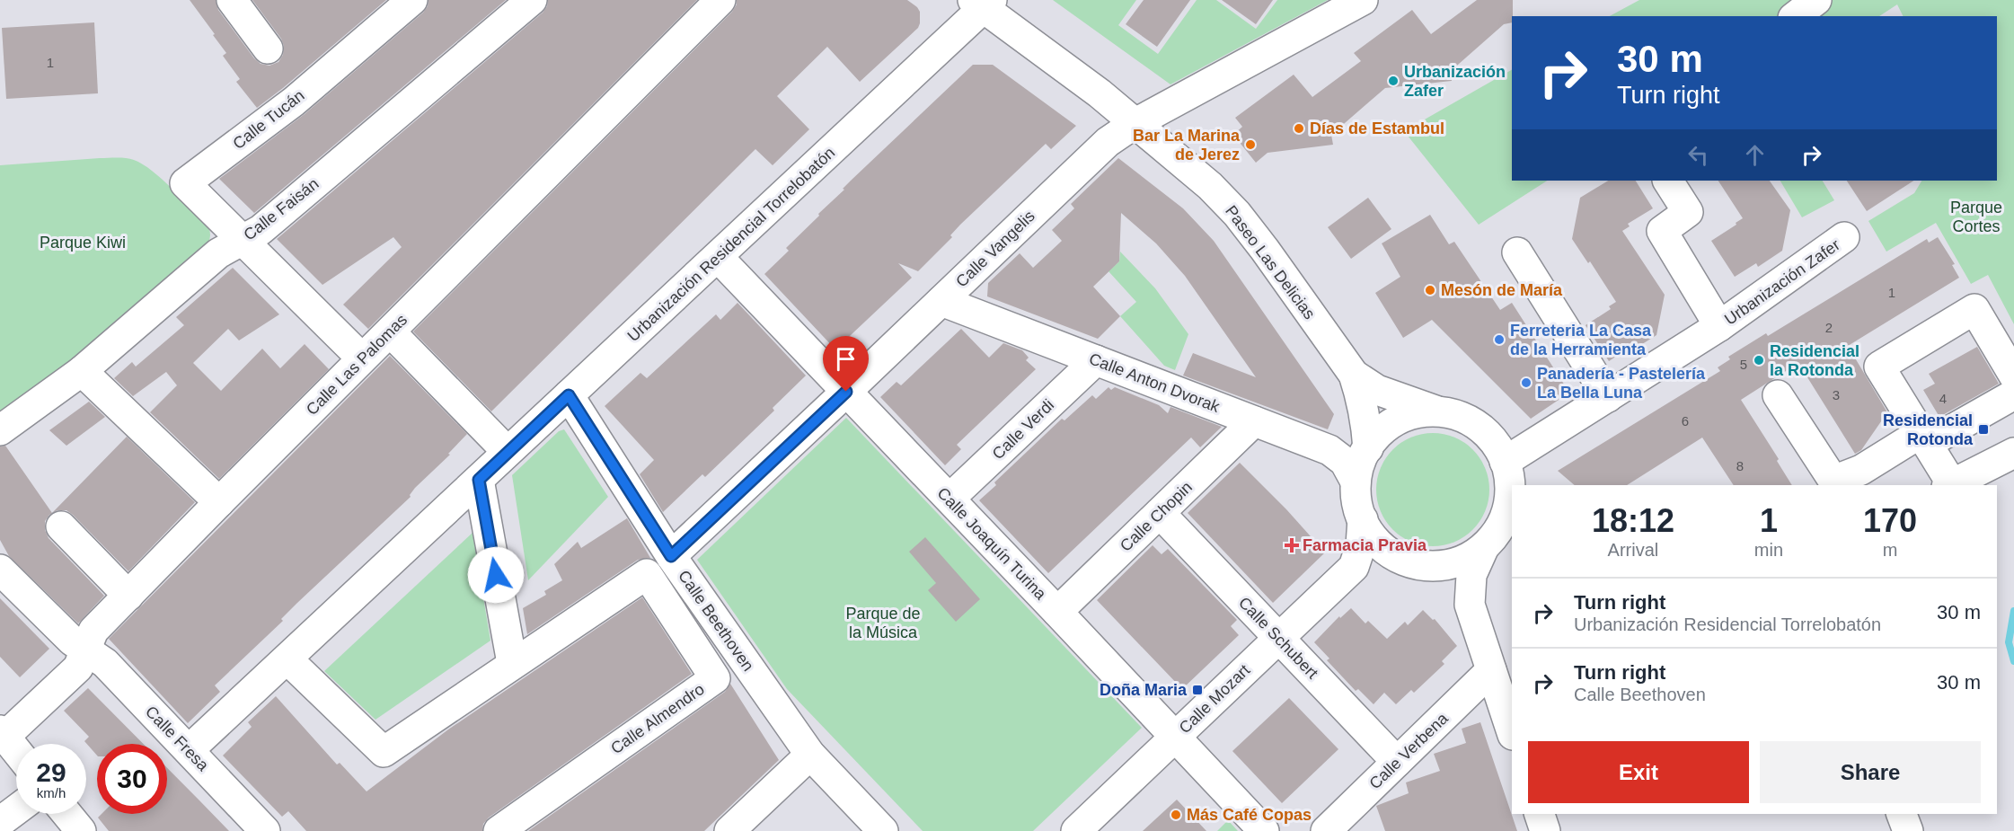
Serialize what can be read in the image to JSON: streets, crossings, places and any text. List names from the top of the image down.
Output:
{
  "streets": {
    "street": [
      "Calle Tucán",
      "Calle Faisán",
      "Urbanización Residencial Torrelobatón",
      "Calle Vangelis",
      "Paseo Las Delicias",
      "Urbanización Zafer",
      "Calle Las Palomas",
      "Calle Anton Dvorak",
      "Calle Verdi",
      "Calle Chopin",
      "Calle Joaquín Turina",
      "Calle Beethoven",
      "Calle Schubert",
      "Calle Mozart",
      "Calle Almendro",
      "Calle Fresa",
      "Calle Verbena"
    ]
  },
  "crossings": [
    ["Calle Tucán", "Calle Faisán"],
    ["Urbanización Residencial Torrelobatón", "Paseo Las Delicias"],
    ["Urbanización Residencial Torrelobatón", "Calle Joaquín Turina"],
    ["Urbanización Residencial Torrelobatón", "Calle Beethoven"],
    ["Urbanización Residencial Torrelobatón", "Calle Fresa"],
    ["Calle Vangelis", "Paseo Las Delicias"],
    ["Calle Vangelis", "Calle Anton Dvorak"],
    ["Calle Vangelis", "Calle Joaquín Turina"],
    ["Calle Vangelis", "Calle Beethoven"],
    ["Paseo Las Delicias", "Urbanización Zafer"],
    ["Paseo Las Delicias", "Calle Anton Dvorak"],
    ["Paseo Las Delicias", "Calle Mozart"],
    ["Urbanización Zafer", "Calle Anton Dvorak"],
    ["Urbanización Zafer", "Calle Mozart"],
    ["Calle Las Palomas", "Calle Fresa"],
    ["Calle Anton Dvorak", "Calle Verdi"],
    ["Calle Anton Dvorak", "Calle Chopin"],
    ["Calle Anton Dvorak", "Calle Mozart"],
    ["Calle Verdi", "Calle Joaquín Turina"],
    ["Calle Chopin", "Calle Joaquín Turina"],
    ["Calle Chopin", "Calle Schubert"],
    ["Calle Joaquín Turina", "Calle Mozart"],
    ["Calle Schubert", "Calle Mozart"],
    ["Calle Schubert", "Calle Verbena"]
  ],
  "parks": ["Parque Cortes", "Parque Kiwi", "Parque de la Música"],
  "places": {
    "other": [
      "Urbanización Zafer",
      "Días de Estambul",
      "Bar La Marina de Jerez",
      "Mesón de María",
      "Ferreteria La Casa de la Herramienta",
      "Residencial la Rotonda",
      "Panadería - Pastelería La Bella Luna",
      "Más Café Copas"
    ],
    "transit": ["Residencial Rotonda", "Doña Maria"],
    "health": ["Farmacia Pravia"]
  },
  "house_numbers": [
    "1",
    "1",
    "2",
    "5",
    "3",
    "4",
    "6",
    "8"
  ],
  "page": {
    "turn": ["30 m", "Turn right"],
    "eta": [
      "18:12",
      "Arrival",
      "1",
      "min",
      "170",
      "m"
    ],
    "list": [
      {
        "name": "Turn right",
        "note": "Urbanización Residencial Torrelobatón",
        "value": "30 m"
      },
      {
        "name": "Turn right",
        "note": "Calle Beethoven",
        "value": "30 m"
      }
    ],
    "buttons": ["Exit", "Share"],
    "speed": "29 km/h",
    "limit": "30"
  }
}
